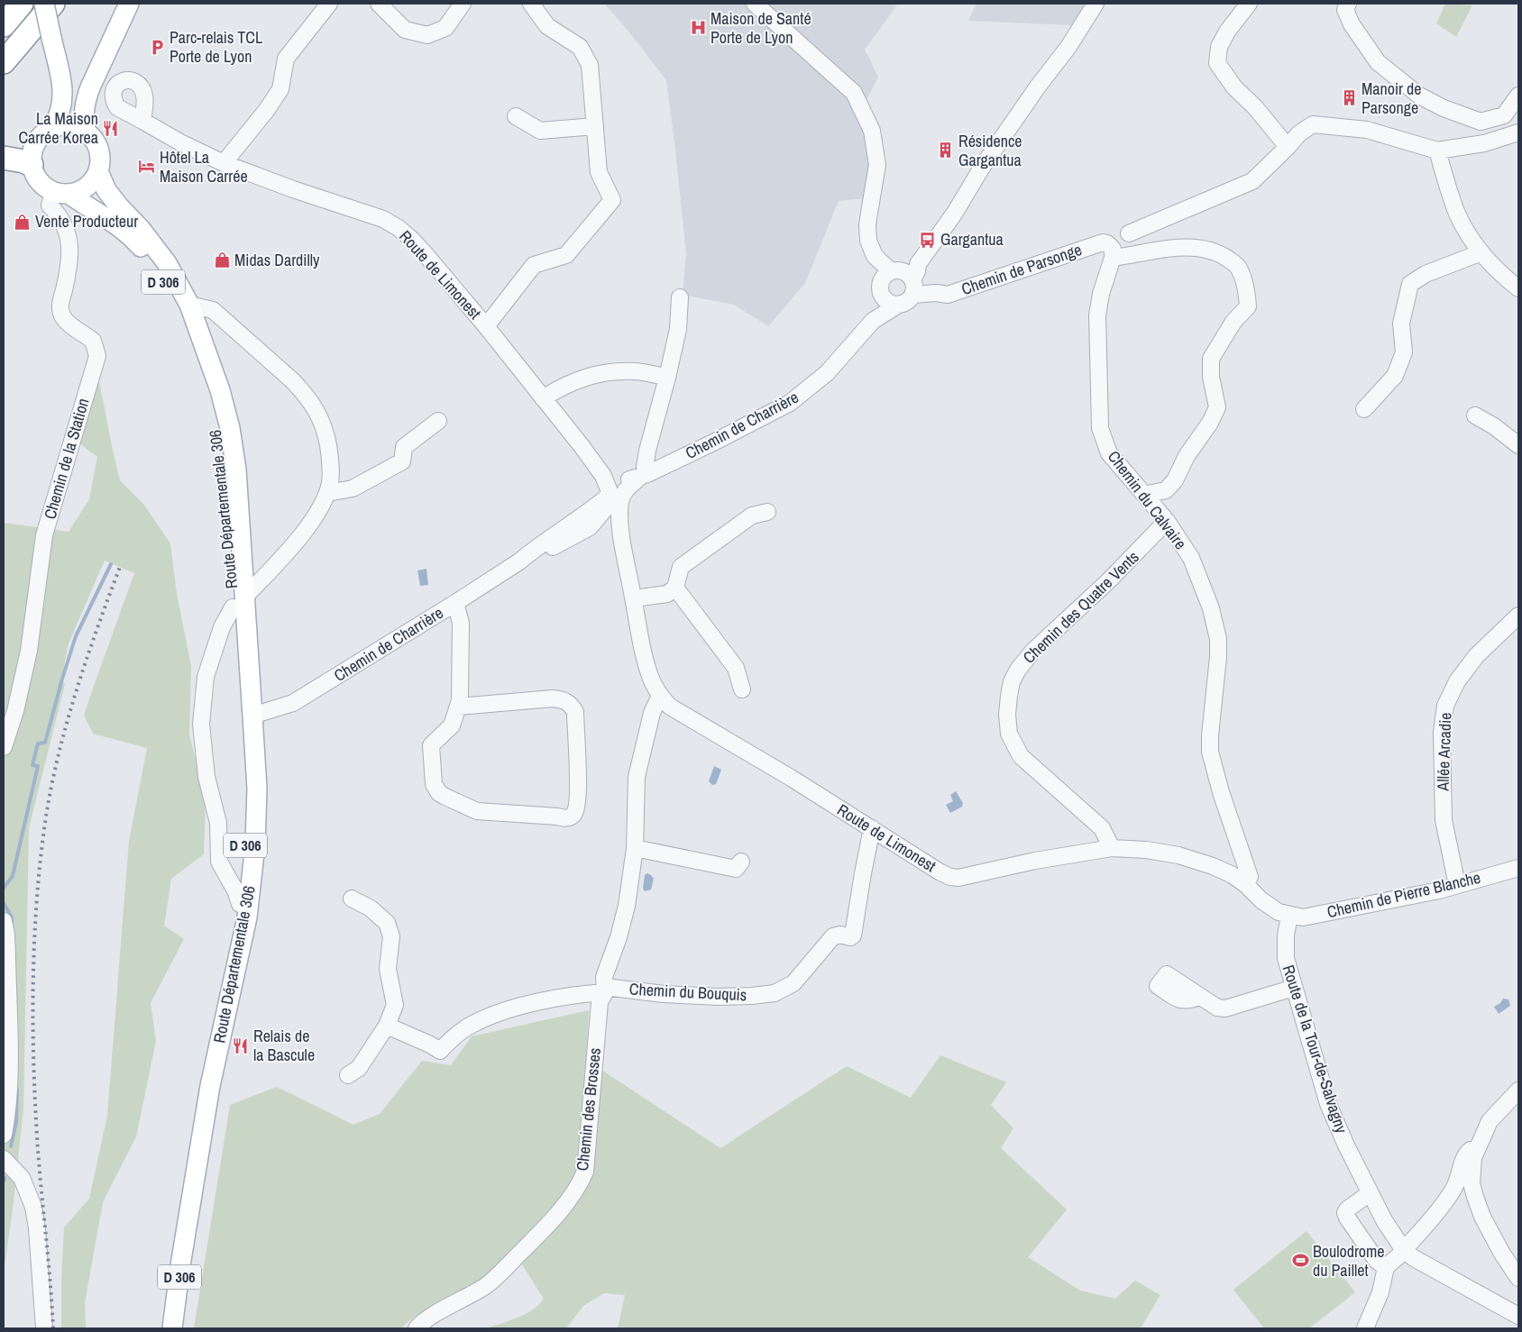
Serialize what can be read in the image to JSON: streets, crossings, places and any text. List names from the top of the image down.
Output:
{
  "streets": {
    "main road": ["D 306", "Route Départementale 306"],
    "street": [
      "Chemin de Parsonge",
      "Route de Limonest",
      "Chemin de Charrière",
      "Chemin de la Station",
      "Chemin du Calvaire",
      "Chemin des Quatre Vents",
      "Allée Arcadie",
      "Chemin de Pierre Blanche",
      "Chemin du Bouquis",
      "Route de la Tour-de-Salvagny",
      "Chemin des Brosses"
    ]
  },
  "crossings": [
    ["Chemin de Parsonge", "Chemin de Charrière"],
    ["Chemin de Parsonge", "Chemin du Calvaire"],
    ["Route de Limonest", "Chemin de Charrière"],
    ["Route de Limonest", "Chemin du Calvaire"],
    ["Route de Limonest", "Chemin des Quatre Vents"],
    ["Route de Limonest", "Chemin de Pierre Blanche"],
    ["Route de Limonest", "Chemin du Bouquis"],
    ["Route de Limonest", "Route de la Tour-de-Salvagny"],
    ["Route de Limonest", "Chemin des Brosses"],
    ["Chemin de Charrière", "Route Départementale 306"],
    ["Chemin de la Station", "Route Départementale 306"],
    ["Chemin du Calvaire", "Chemin des Quatre Vents"],
    ["Allée Arcadie", "Chemin de Pierre Blanche"],
    ["Chemin de Pierre Blanche", "Route de la Tour-de-Salvagny"],
    ["Chemin du Bouquis", "Chemin des Brosses"]
  ],
  "places": {
    "hospital": ["Maison de Santé Porte de Lyon"],
    "parking": ["Parc-relais TCL Porte de Lyon"],
    "building": ["Manoir de Parsonge", "Résidence Gargantua"],
    "restaurant": ["La Maison Carrée Korea", "Relais de la Bascule"],
    "hotel": ["Hôtel La Maison Carrée"],
    "shop": ["Vente Producteur", "Midas Dardilly"],
    "bus stop": ["Gargantua"],
    "sports": ["Boulodrome du Paillet"]
  }
}
